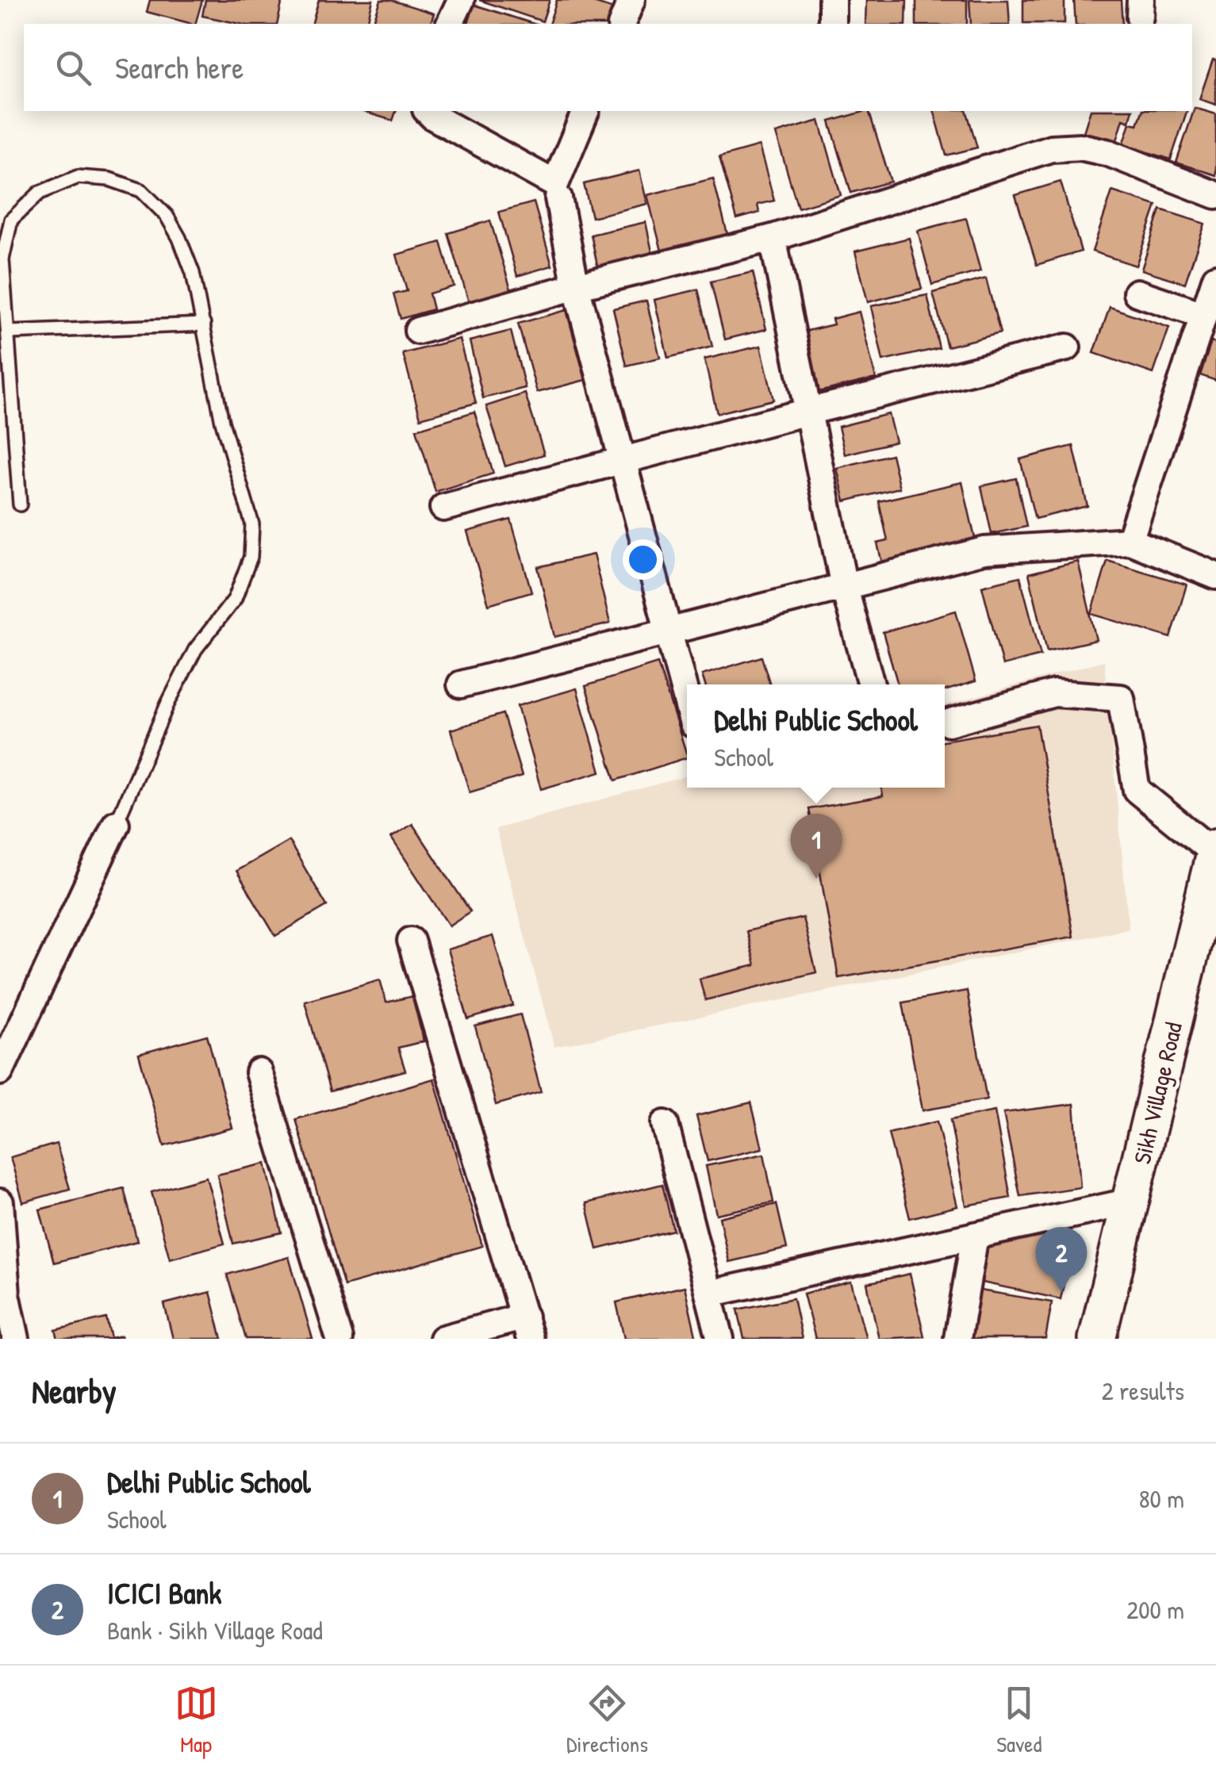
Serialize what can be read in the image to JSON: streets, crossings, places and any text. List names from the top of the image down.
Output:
{
  "streets": {
    "main road": ["Sikh Village Road"]
  },
  "page": {
    "search": "Search here",
    "popup": ["Delhi Public School", "School"],
    "pins": ["1", "2"],
    "heading": ["Nearby", "2 results"],
    "list": [
      {
        "mark": "1",
        "name": "Delhi Public School",
        "note": "School",
        "value": "80 m"
      },
      {
        "mark": "2",
        "name": "ICICI Bank",
        "note": "Bank · Sikh Village Road",
        "value": "200 m"
      }
    ],
    "nav": ["Map", "Directions", "Saved"]
  }
}
